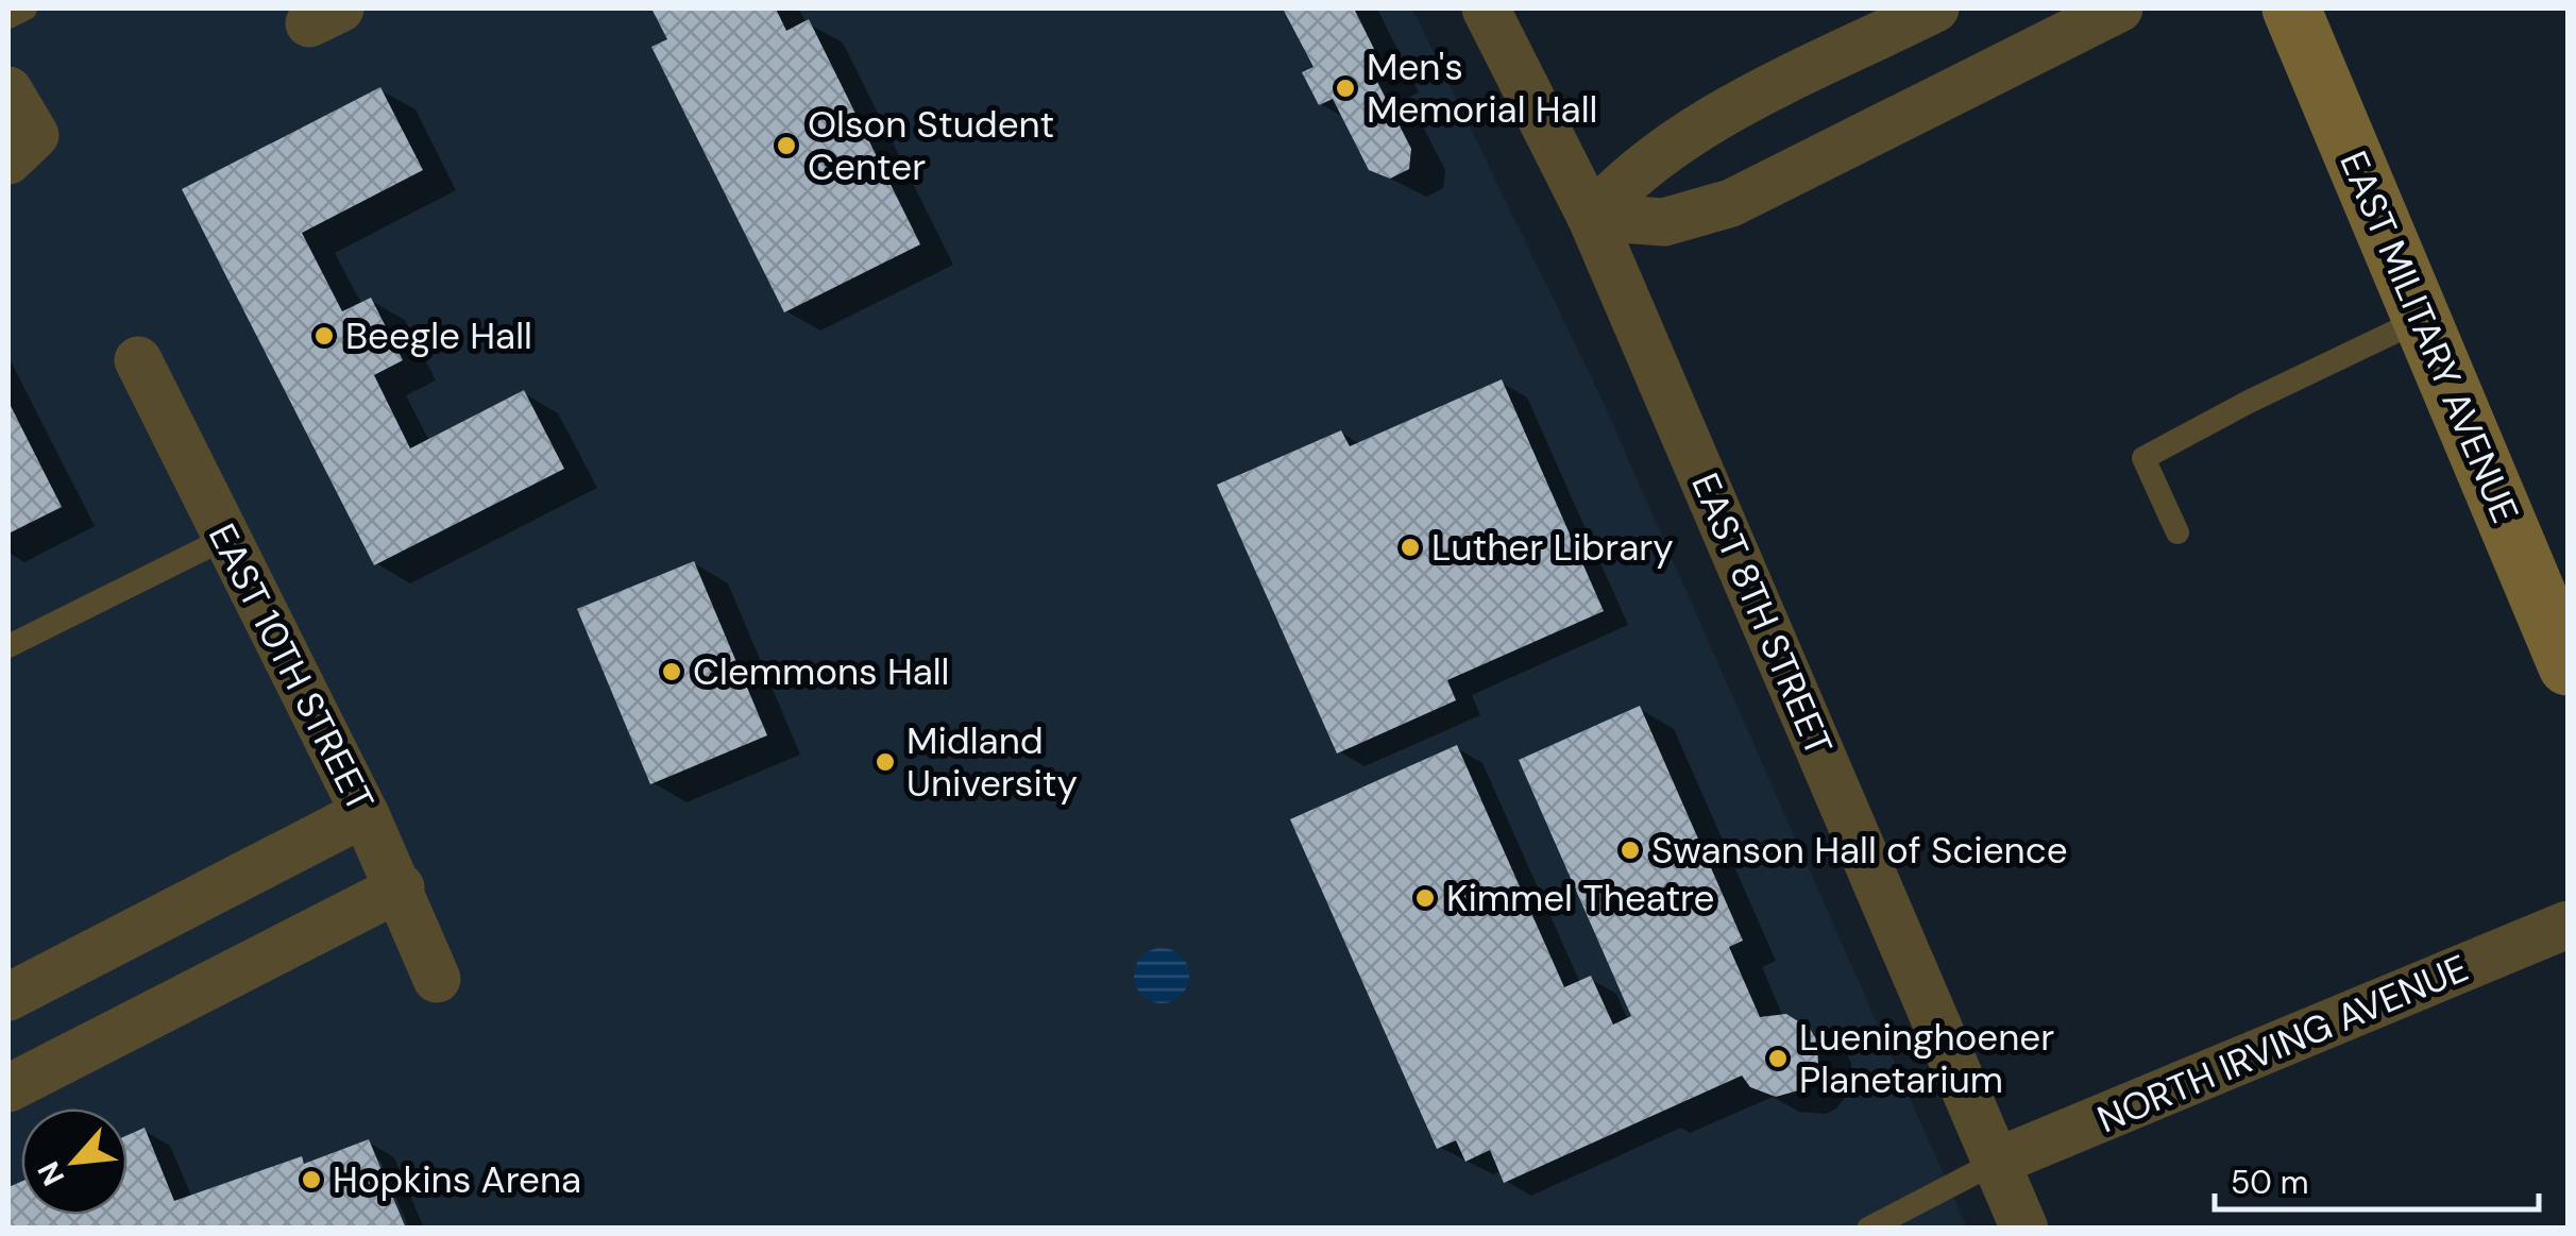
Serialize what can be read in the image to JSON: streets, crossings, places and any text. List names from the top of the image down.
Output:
{
  "streets": {
    "main road": ["EAST MILITARY AVENUE"],
    "street": ["EAST 8TH STREET", "EAST 10TH STREET", "NORTH IRVING AVENUE"]
  },
  "crossings": [
    ["EAST 8TH STREET", "NORTH IRVING AVENUE"]
  ],
  "places": [
    "Men's Memorial Hall",
    "Olson Student Center",
    "Beegle Hall",
    "Luther Library",
    "Clemmons Hall",
    "Midland University",
    "Swanson Hall of Science",
    "Kimmel Theatre",
    "Lueninghoener Planetarium",
    "Hopkins Arena"
  ],
  "scale_bar": "50 m",
  "north": "bottom left"
}
